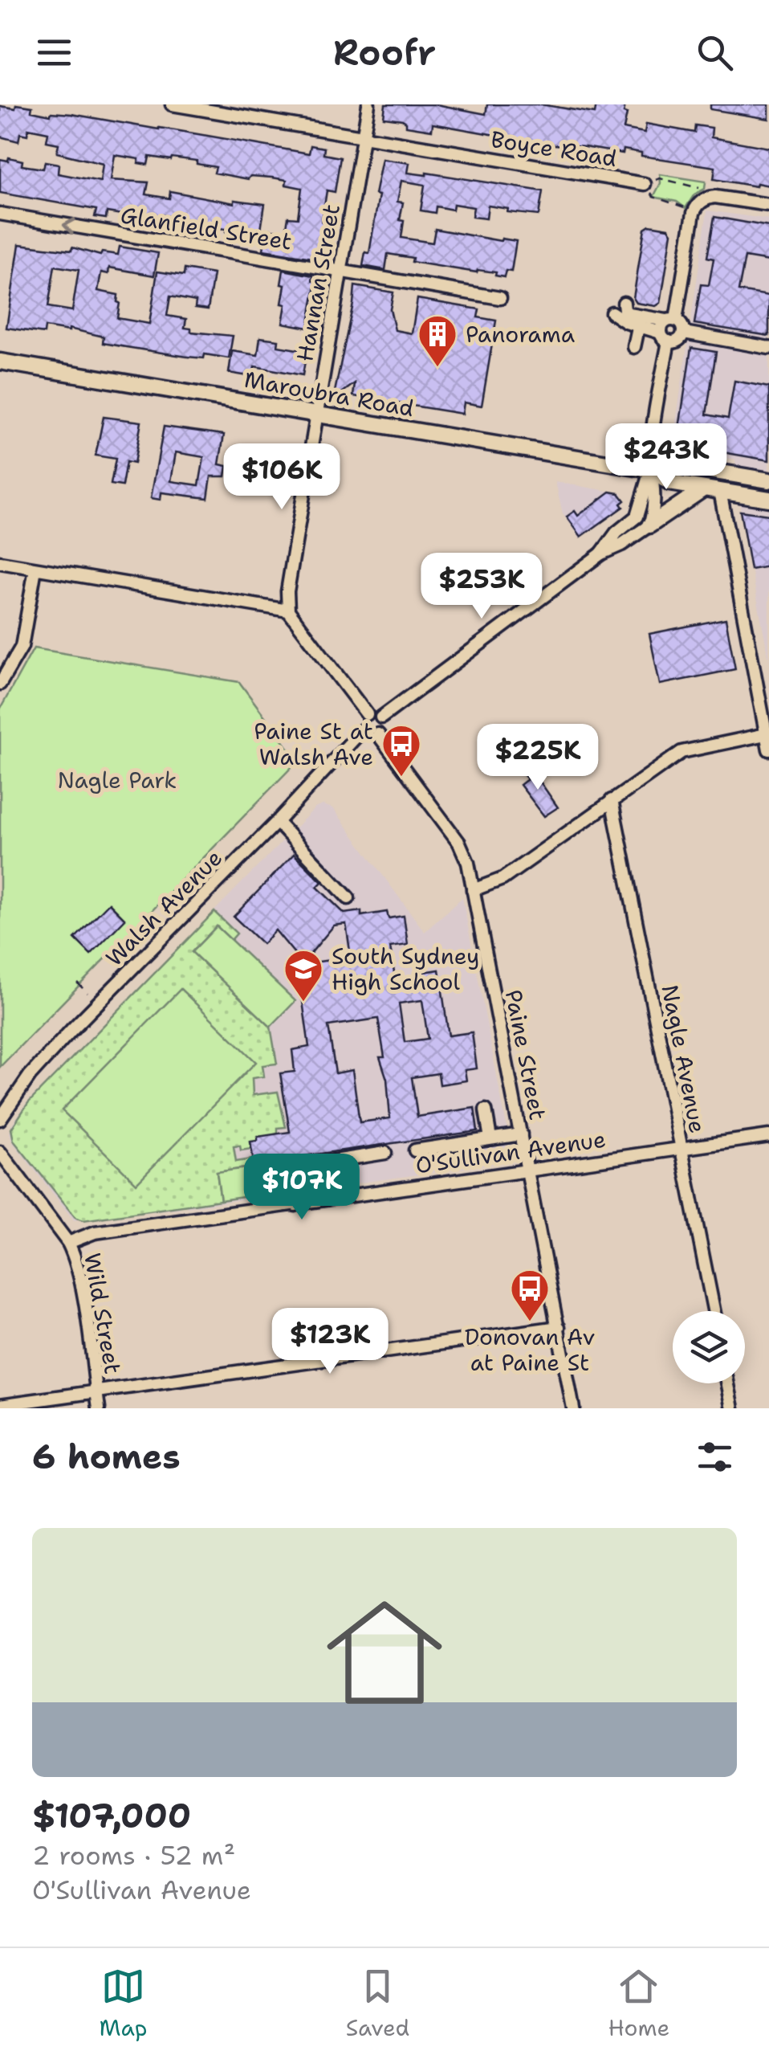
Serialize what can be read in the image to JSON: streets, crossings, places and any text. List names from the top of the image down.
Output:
{
  "streets": {
    "main road": ["Maroubra Road"],
    "street": [
      "Boyce Road",
      "Glanfield Street",
      "Hannan Street",
      "Walsh Avenue",
      "Paine Street",
      "Nagle Avenue",
      "O'Sullivan Avenue",
      "Wild Street"
    ]
  },
  "crossings": [
    ["Boyce Road", "Hannan Street"],
    ["Glanfield Street", "Hannan Street"],
    ["Hannan Street", "Maroubra Road"],
    ["Walsh Avenue", "Paine Street"],
    ["Paine Street", "O'Sullivan Avenue"],
    ["Nagle Avenue", "O'Sullivan Avenue"],
    ["O'Sullivan Avenue", "Wild Street"]
  ],
  "one_way": ["Glanfield Street"],
  "parks": ["Nagle Park"],
  "places": {
    "building": ["Panorama"],
    "bus stop": ["Paine St at Walsh Ave", "Donovan Av at Paine St"],
    "school or university": ["South Sydney High School"]
  },
  "page": {
    "header": "Roofr",
    "price": [
      "$243K",
      "$106K",
      "$253K",
      "$225K",
      "$107K",
      "$123K"
    ],
    "heading": "6 homes",
    "list": [
      {
        "name": "$107,000",
        "note": "2 rooms · 52 m² · O'Sullivan Avenue"
      }
    ],
    "tabs": ["Map", "Saved", "Home"]
  }
}
